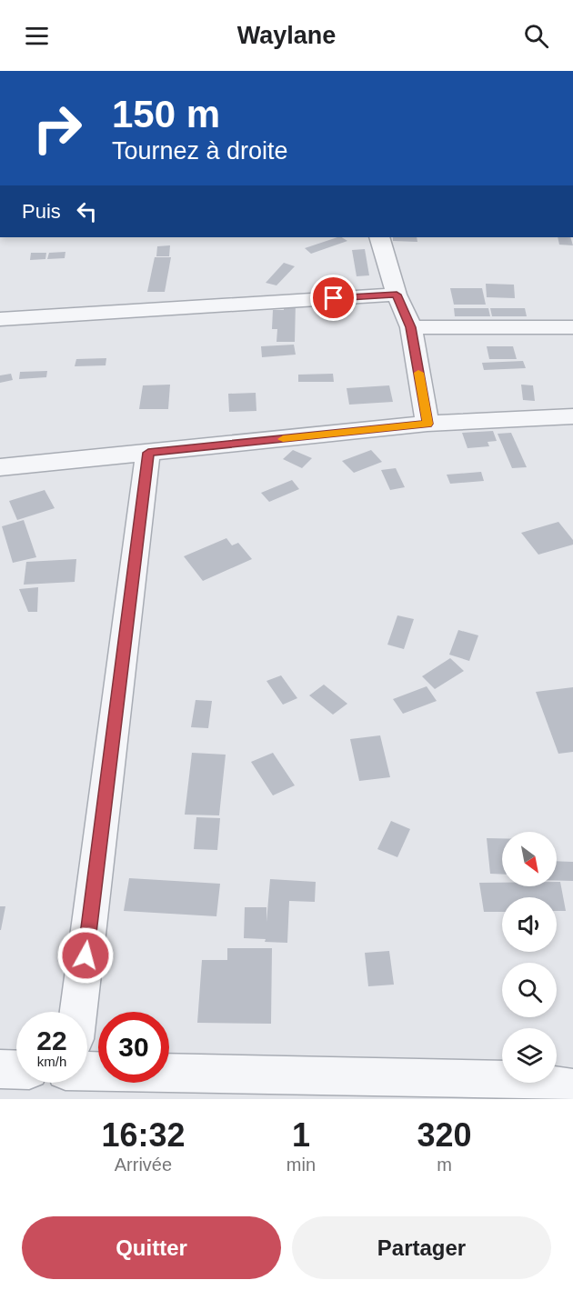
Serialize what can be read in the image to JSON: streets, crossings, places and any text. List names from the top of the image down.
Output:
{
  "north": "bottom right",
  "page": {
    "header": "Waylane",
    "turn": ["150 m", "Tournez à droite"],
    "then": "Puis",
    "speed": "22 km/h",
    "limit": "30",
    "eta": [
      "16:32",
      "Arrivée",
      "1",
      "min",
      "320",
      "m"
    ],
    "buttons": ["Quitter", "Partager"]
  }
}
